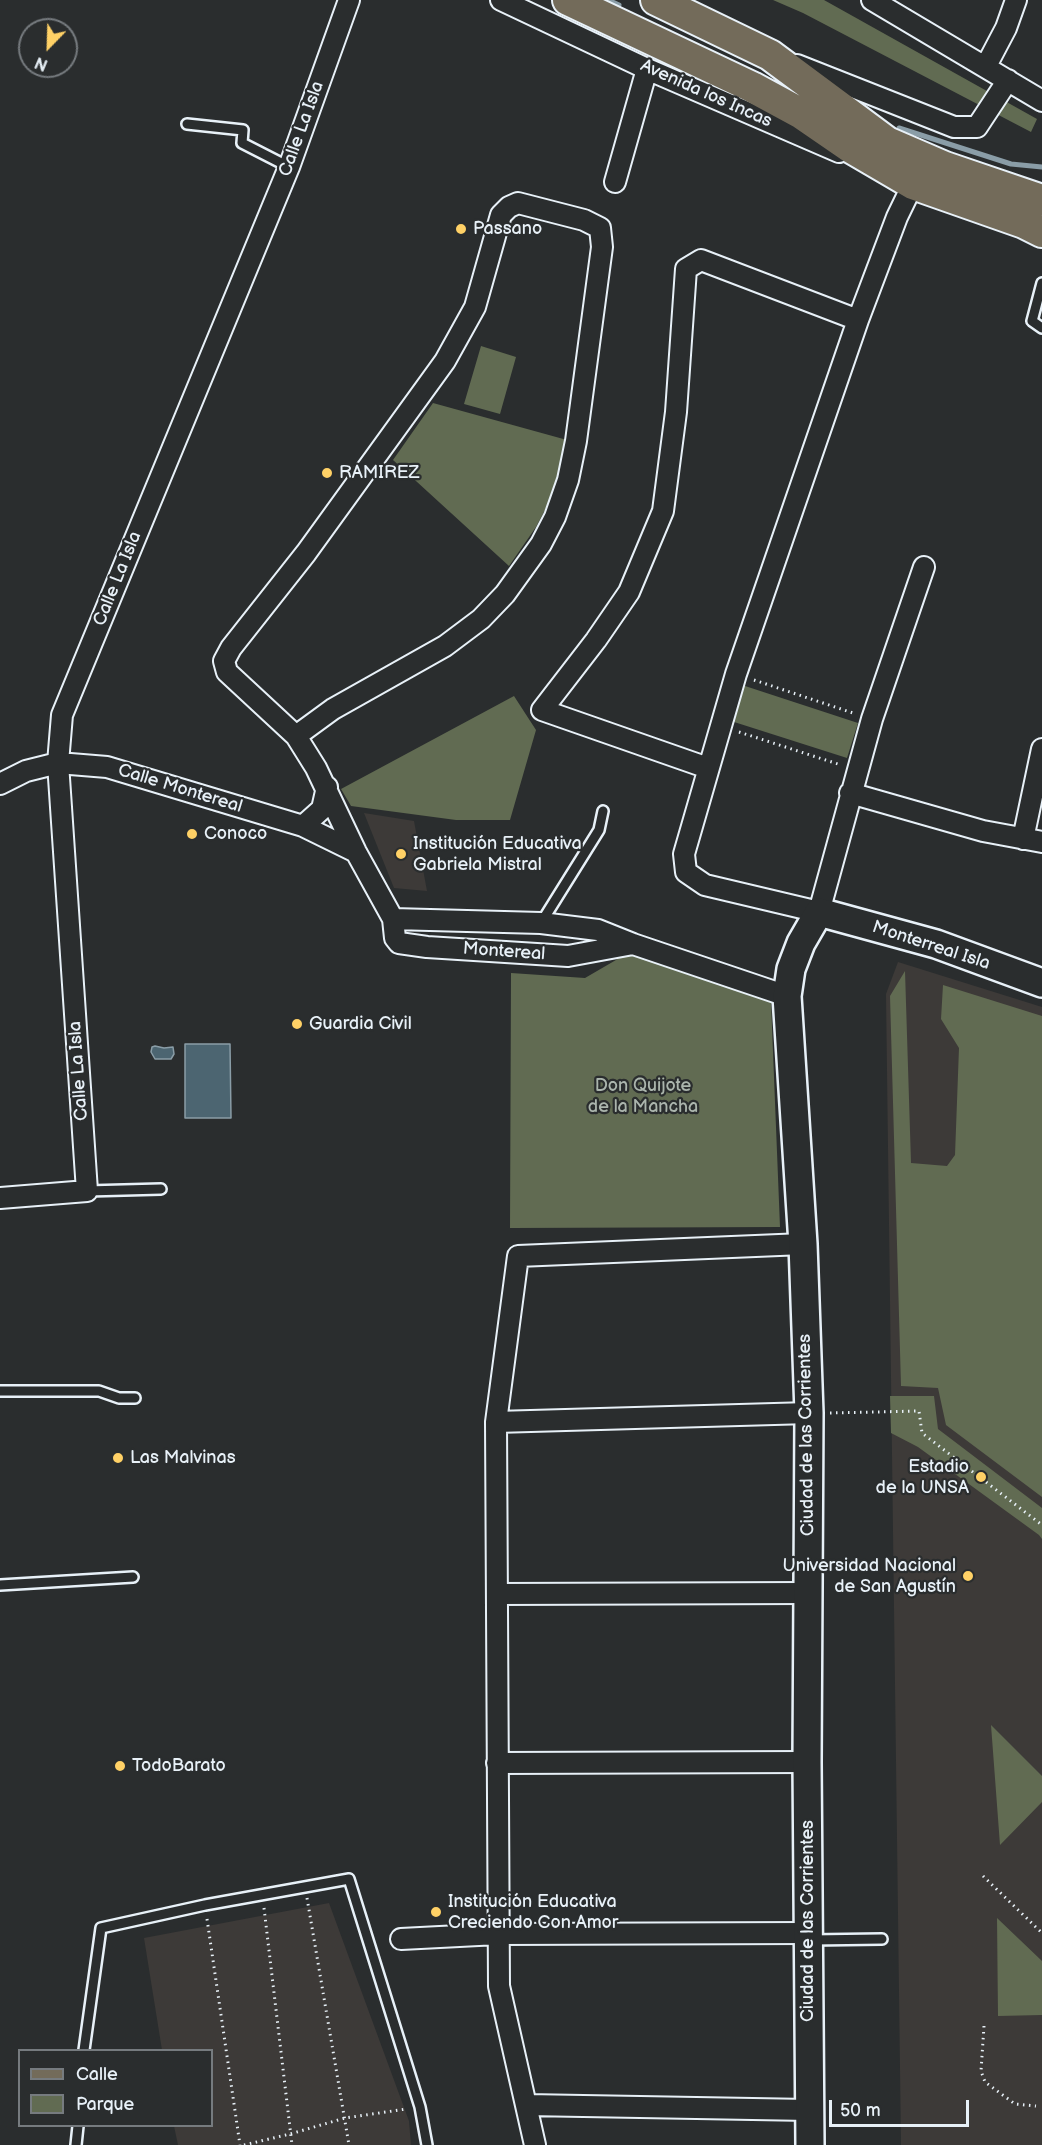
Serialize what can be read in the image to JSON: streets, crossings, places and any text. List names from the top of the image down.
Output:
{
  "streets": {
    "main road": ["Avenida los Incas"],
    "street": [
      "Calle La Isla",
      "Calle Montereal",
      "Monterreal Isla",
      "Montereal",
      "Ciudad de las Corrientes"
    ]
  },
  "crossings": [
    ["Calle La Isla", "Calle Montereal"],
    ["Calle Montereal", "Montereal"],
    ["Monterreal Isla", "Ciudad de las Corrientes"],
    ["Montereal", "Ciudad de las Corrientes"]
  ],
  "parks": ["Don Quijote de la Mancha"],
  "places": [
    "Passano",
    "RAMIREZ",
    "Conoco",
    "Institución Educativa Gabriela Mistral",
    "Guardia Civil",
    "Las Malvinas",
    "Estadio de la UNSA",
    "Universidad Nacional de San Agustín",
    "TodoBarato",
    "Institución Educativa Creciendo Con Amor"
  ],
  "legend": ["Calle", "Parque"],
  "scale_bar": "50 m",
  "north": "bottom left"
}
